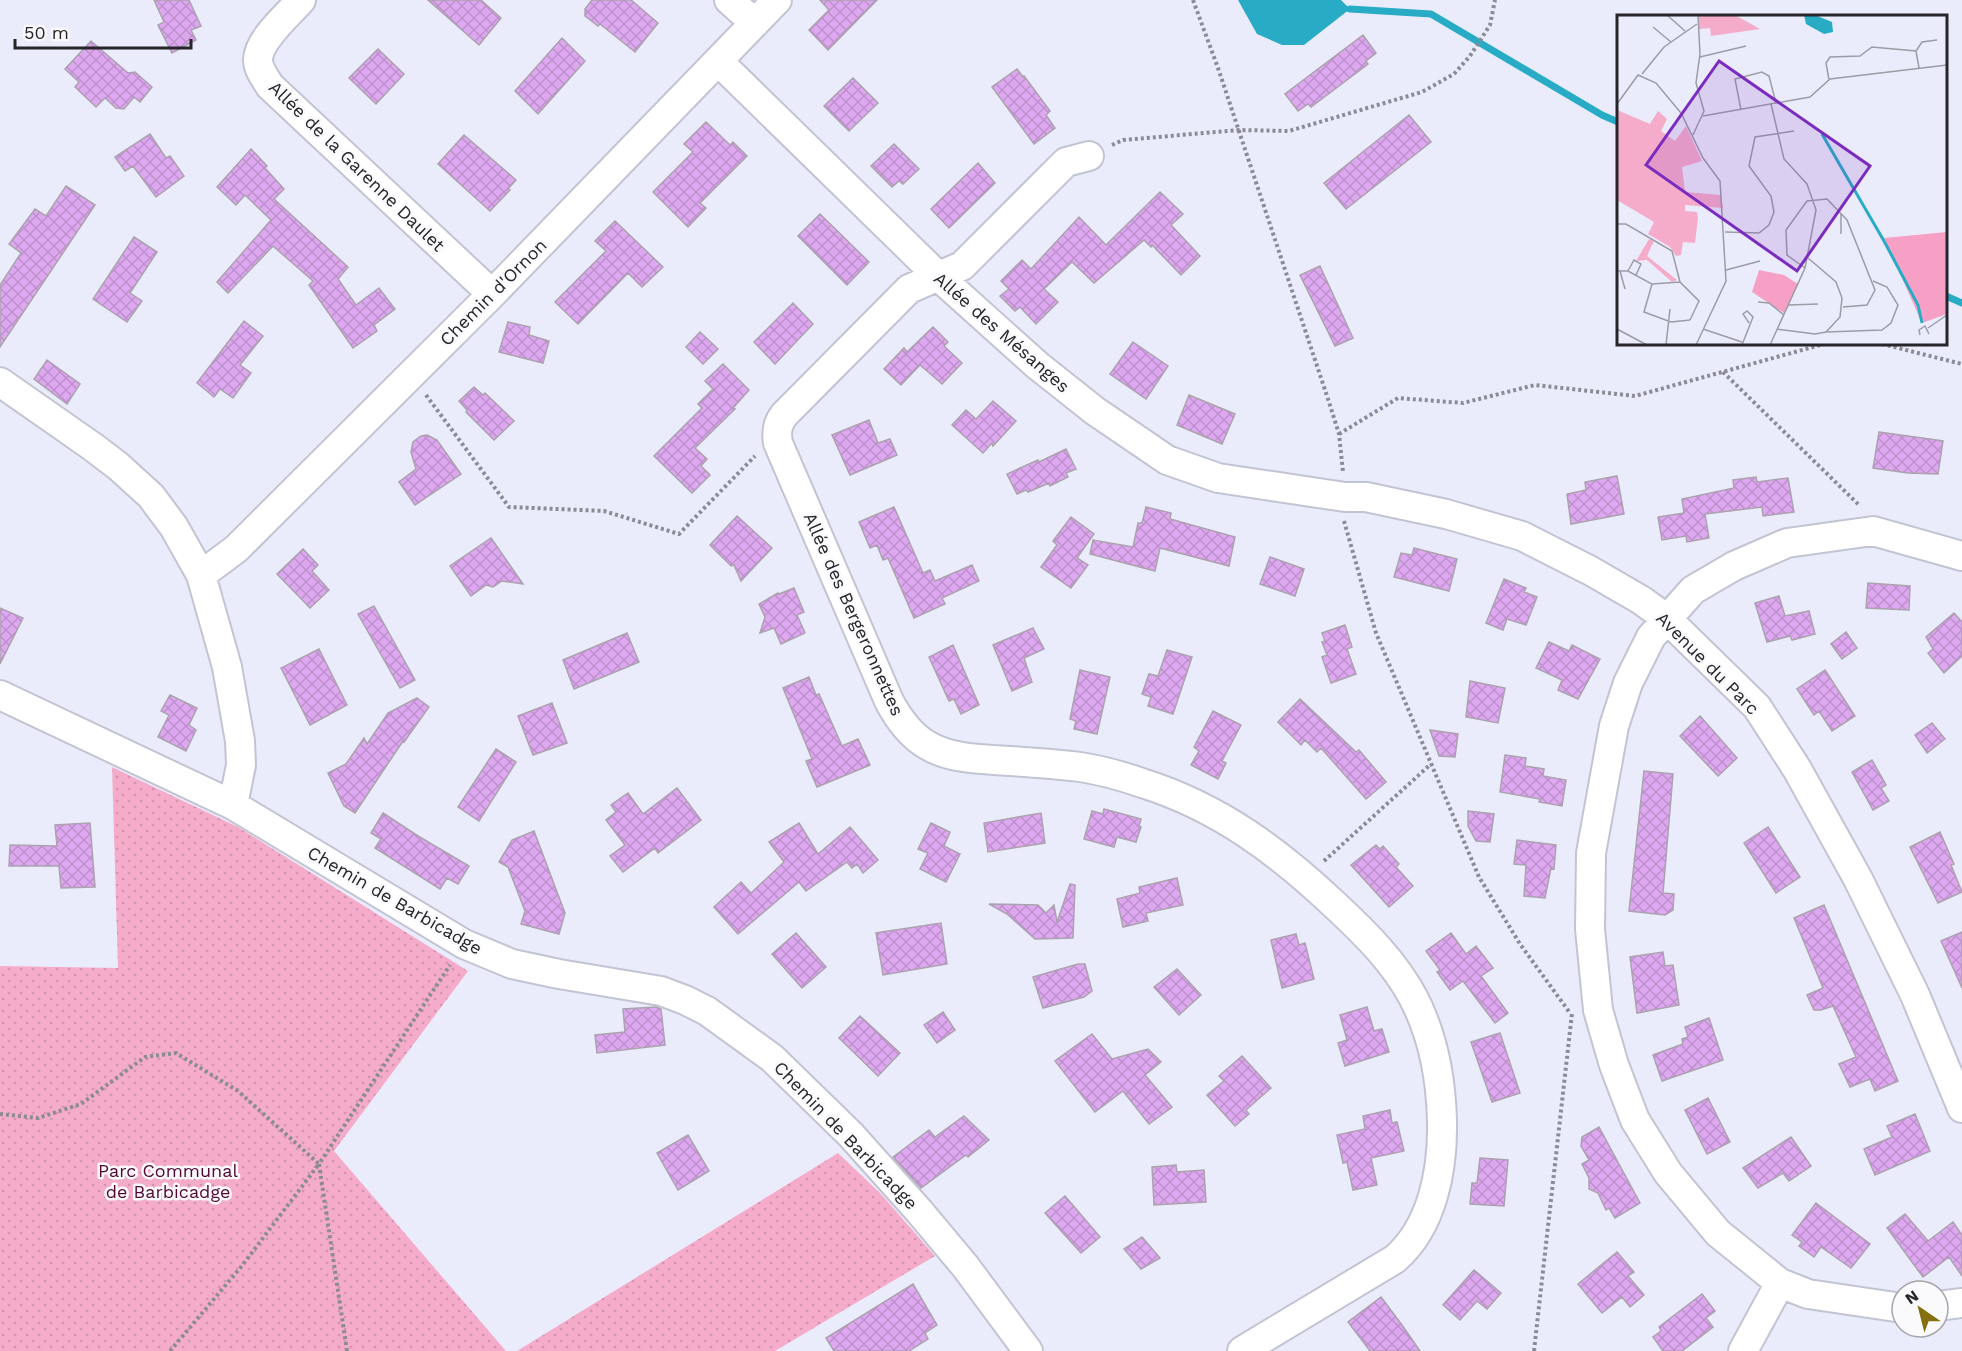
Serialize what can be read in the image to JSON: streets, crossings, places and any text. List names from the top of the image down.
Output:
{
  "streets": {
    "street": [
      "Allée de la Garenne Daulet",
      "Chemin d'Ornon",
      "Allée des Mésanges",
      "Allée des Bergeronnettes",
      "Avenue du Parc",
      "Chemin de Barbicadge"
    ]
  },
  "crossings": [
    ["Allée de la Garenne Daulet", "Chemin d'Ornon"],
    ["Chemin d'Ornon", "Allée des Mésanges"],
    ["Allée des Mésanges", "Avenue du Parc"]
  ],
  "parks": ["Parc Communal de Barbicadge"],
  "scale_bar": "50 m",
  "north": "top left"
}
